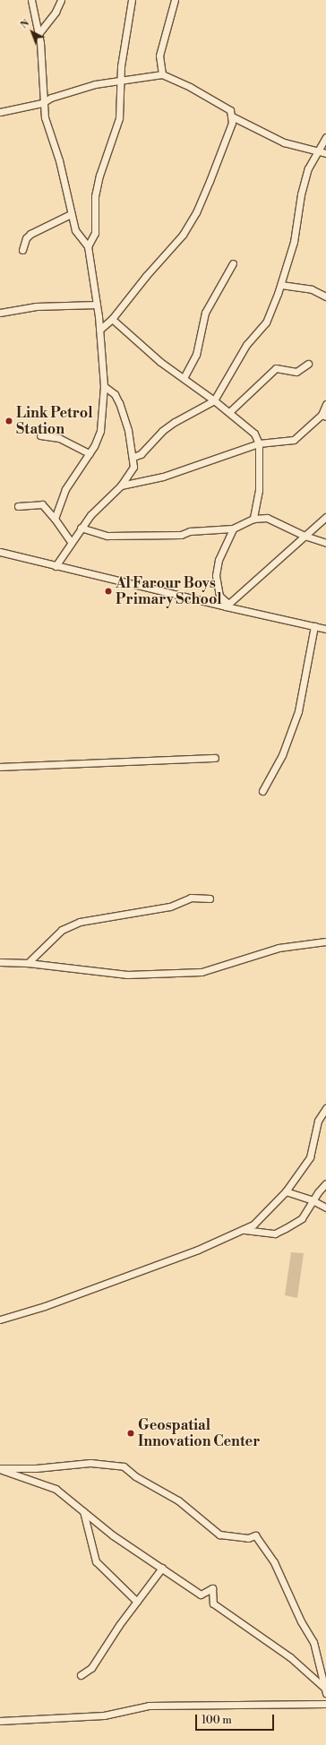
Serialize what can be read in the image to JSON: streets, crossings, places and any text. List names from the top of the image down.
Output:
{
  "places": ["Link Petrol Station", "Al Farour Boys Primary School", "Geospatial Innovation Center"],
  "scale_bar": "100 m",
  "north": "top left"
}
